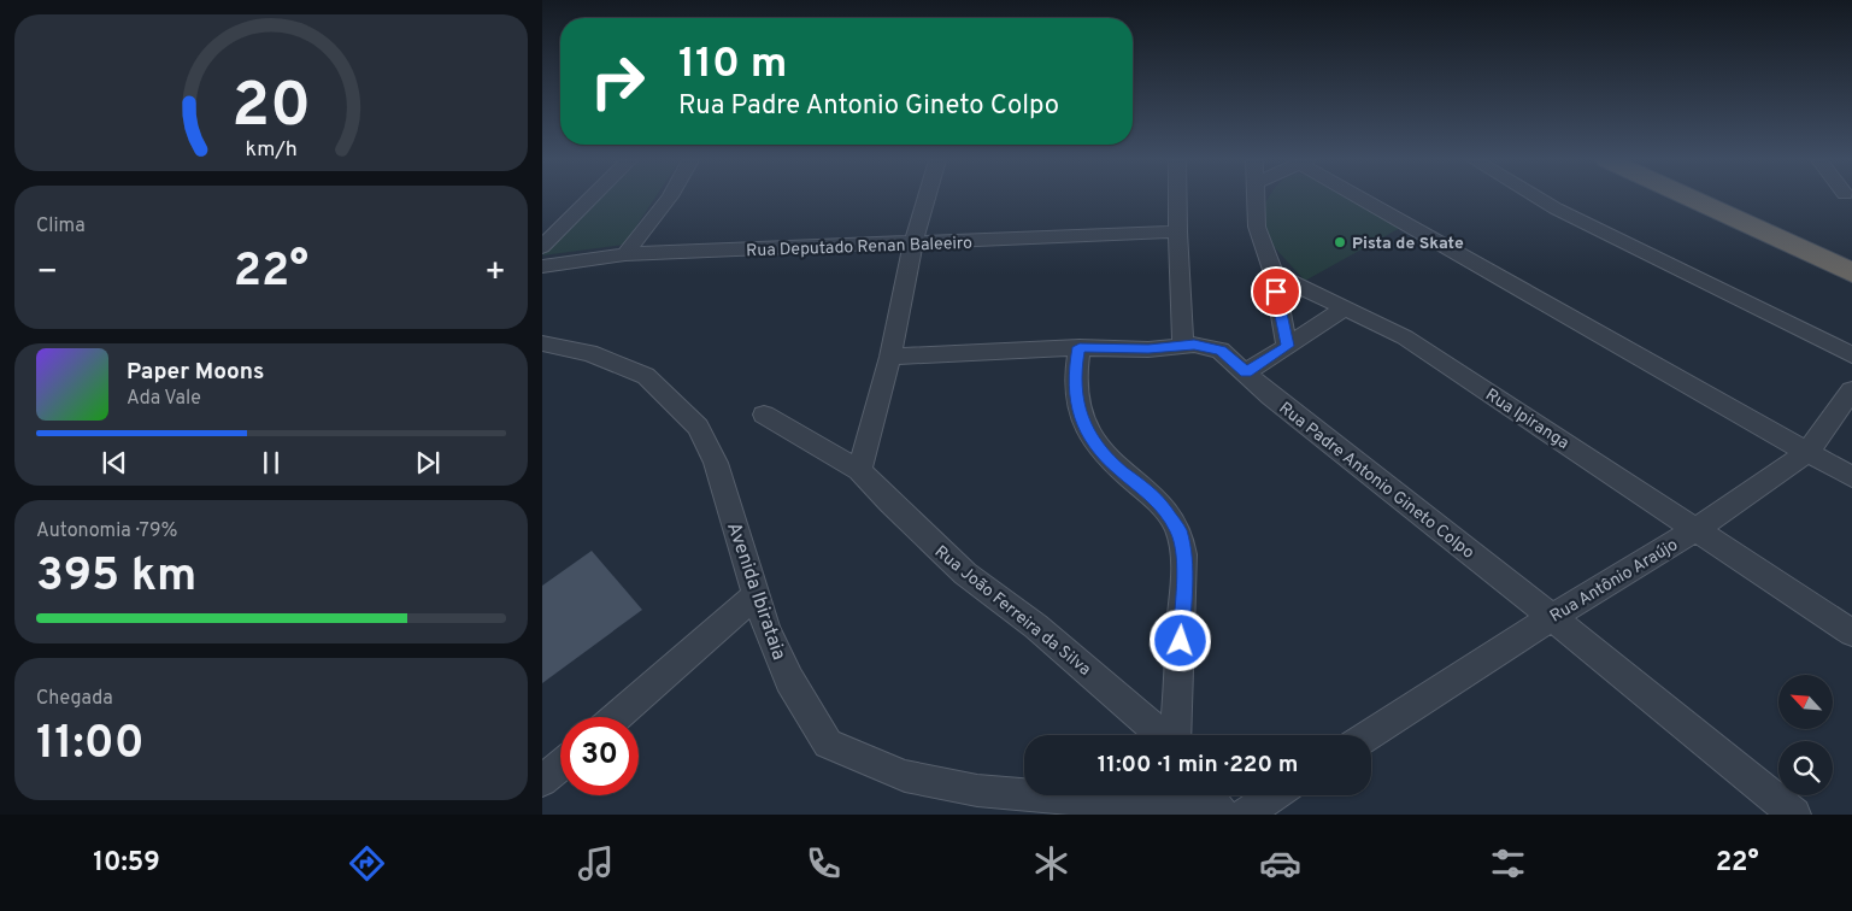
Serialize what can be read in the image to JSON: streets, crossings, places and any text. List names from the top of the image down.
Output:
{
  "streets": {
    "street": [
      "Rua Deputado Renan Baleeiro",
      "Rua Ipiranga",
      "Rua Padre Antonio Gineto Colpo",
      "Rua Antônio Araújo",
      "Avenida Ibirataia",
      "Rua João Ferreira da Silva"
    ]
  },
  "crossings": [
    ["Rua Ipiranga", "Rua Antônio Araújo"],
    ["Rua Padre Antonio Gineto Colpo", "Rua Antônio Araújo"]
  ],
  "places": ["Pista de Skate"],
  "north": "top left",
  "page": {
    "turn": ["110 m", "Rua Padre Antonio Gineto Colpo"],
    "tile": [
      "Clima",
      ["Autonomia · 79%", "395 km"],
      ["Chegada", "11:00"]
    ],
    "heat": ["−", "22°", "+"],
    "song": ["Paper Moons", "Ada Vale"],
    "limit": "30",
    "trip": "11:00 · 1 min · 220 m",
    "tabs": ["10:59", "22°"],
    "gauge": ["20", "km/h"]
  }
}
